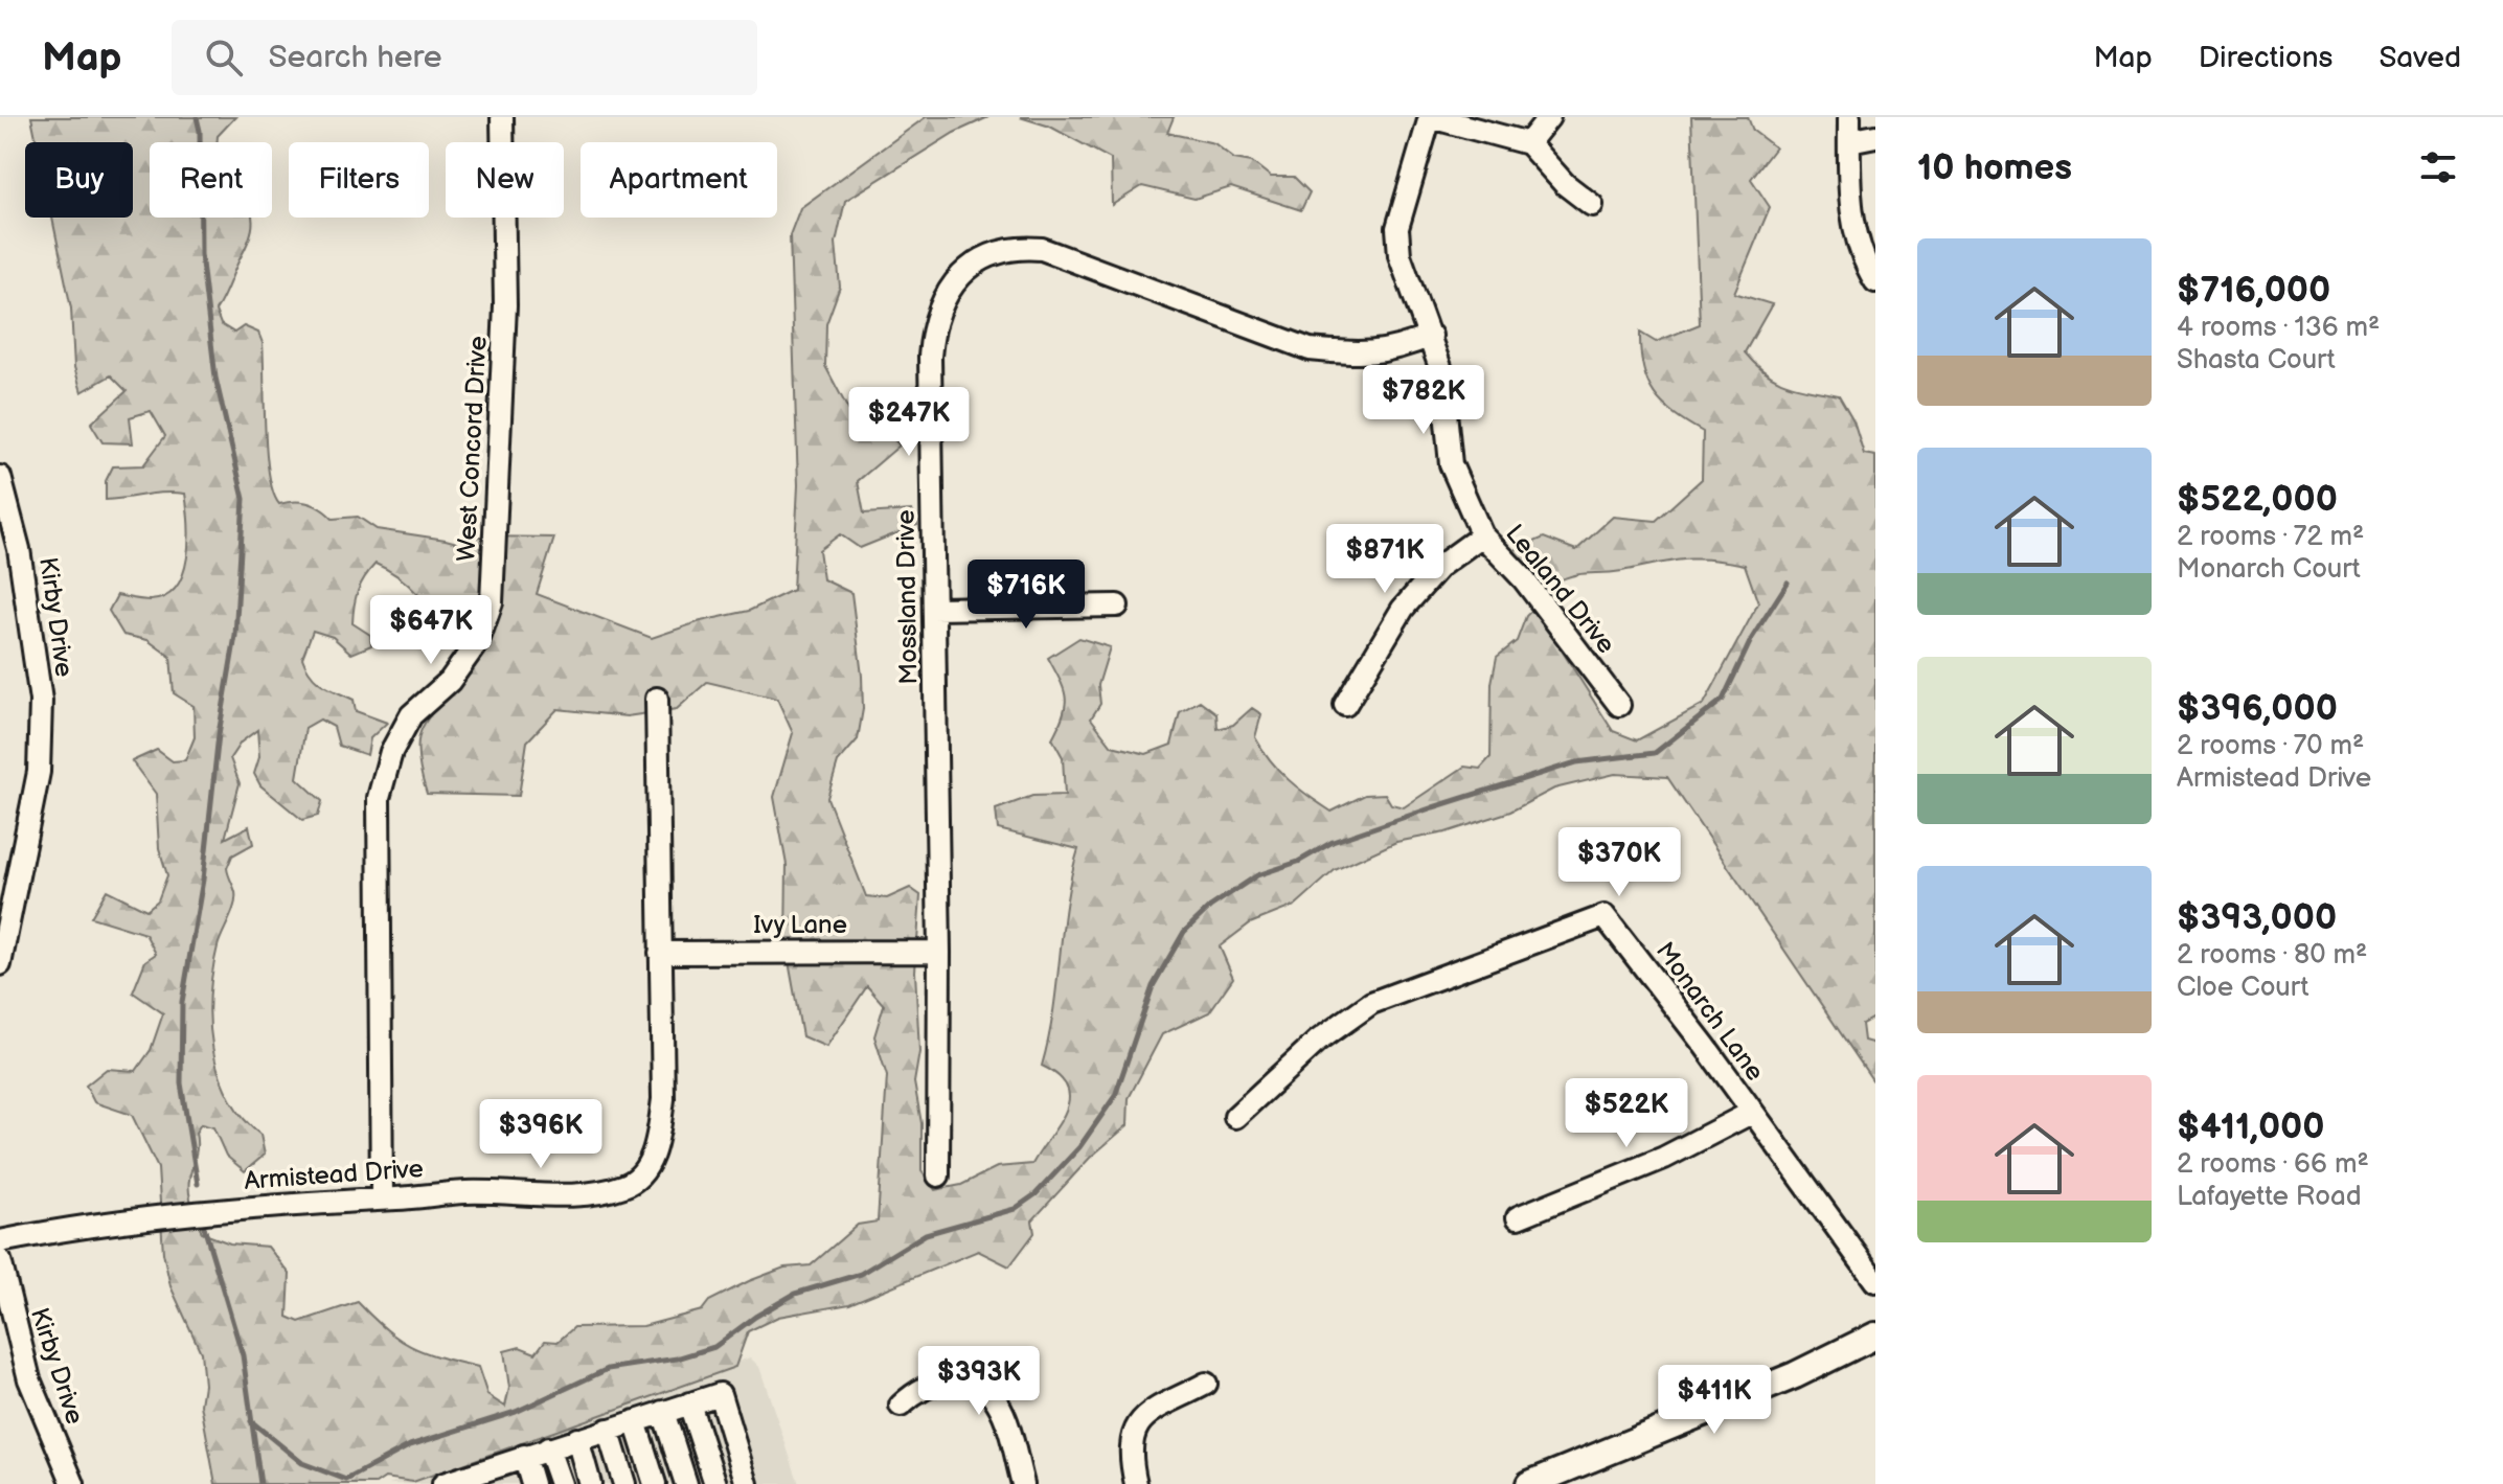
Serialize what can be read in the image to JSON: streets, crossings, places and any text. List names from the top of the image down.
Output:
{
  "streets": {
    "street": [
      "West Concord Drive",
      "Lealand Drive",
      "Mossland Drive",
      "Kirby Drive",
      "Ivy Lane",
      "Monarch Lane",
      "Armistead Drive"
    ]
  },
  "crossings": [
    ["West Concord Drive", "Armistead Drive"],
    ["Lealand Drive", "Mossland Drive"],
    ["Mossland Drive", "Ivy Lane"],
    ["Ivy Lane", "Armistead Drive"]
  ],
  "page": {
    "header": "Map",
    "search": "Search here",
    "nav": ["Map", "Directions", "Saved"],
    "heading": "10 homes",
    "chip": [
      "Buy",
      "Rent",
      "Filters",
      "New",
      "Apartment"
    ],
    "list": [
      {
        "name": "$716,000",
        "note": "4 rooms · 136 m² · Shasta Court"
      },
      {
        "name": "$522,000",
        "note": "2 rooms · 72 m² · Monarch Court"
      },
      {
        "name": "$396,000",
        "note": "2 rooms · 70 m² · Armistead Drive"
      },
      {
        "name": "$393,000",
        "note": "2 rooms · 80 m² · Cloe Court"
      },
      {
        "name": "$411,000",
        "note": "2 rooms · 66 m² · Lafayette Road"
      }
    ],
    "price": [
      "$782K",
      "$247K",
      "$871K",
      "$716K",
      "$647K",
      "$370K",
      "$522K",
      "$396K",
      "$393K",
      "$411K"
    ]
  }
}
